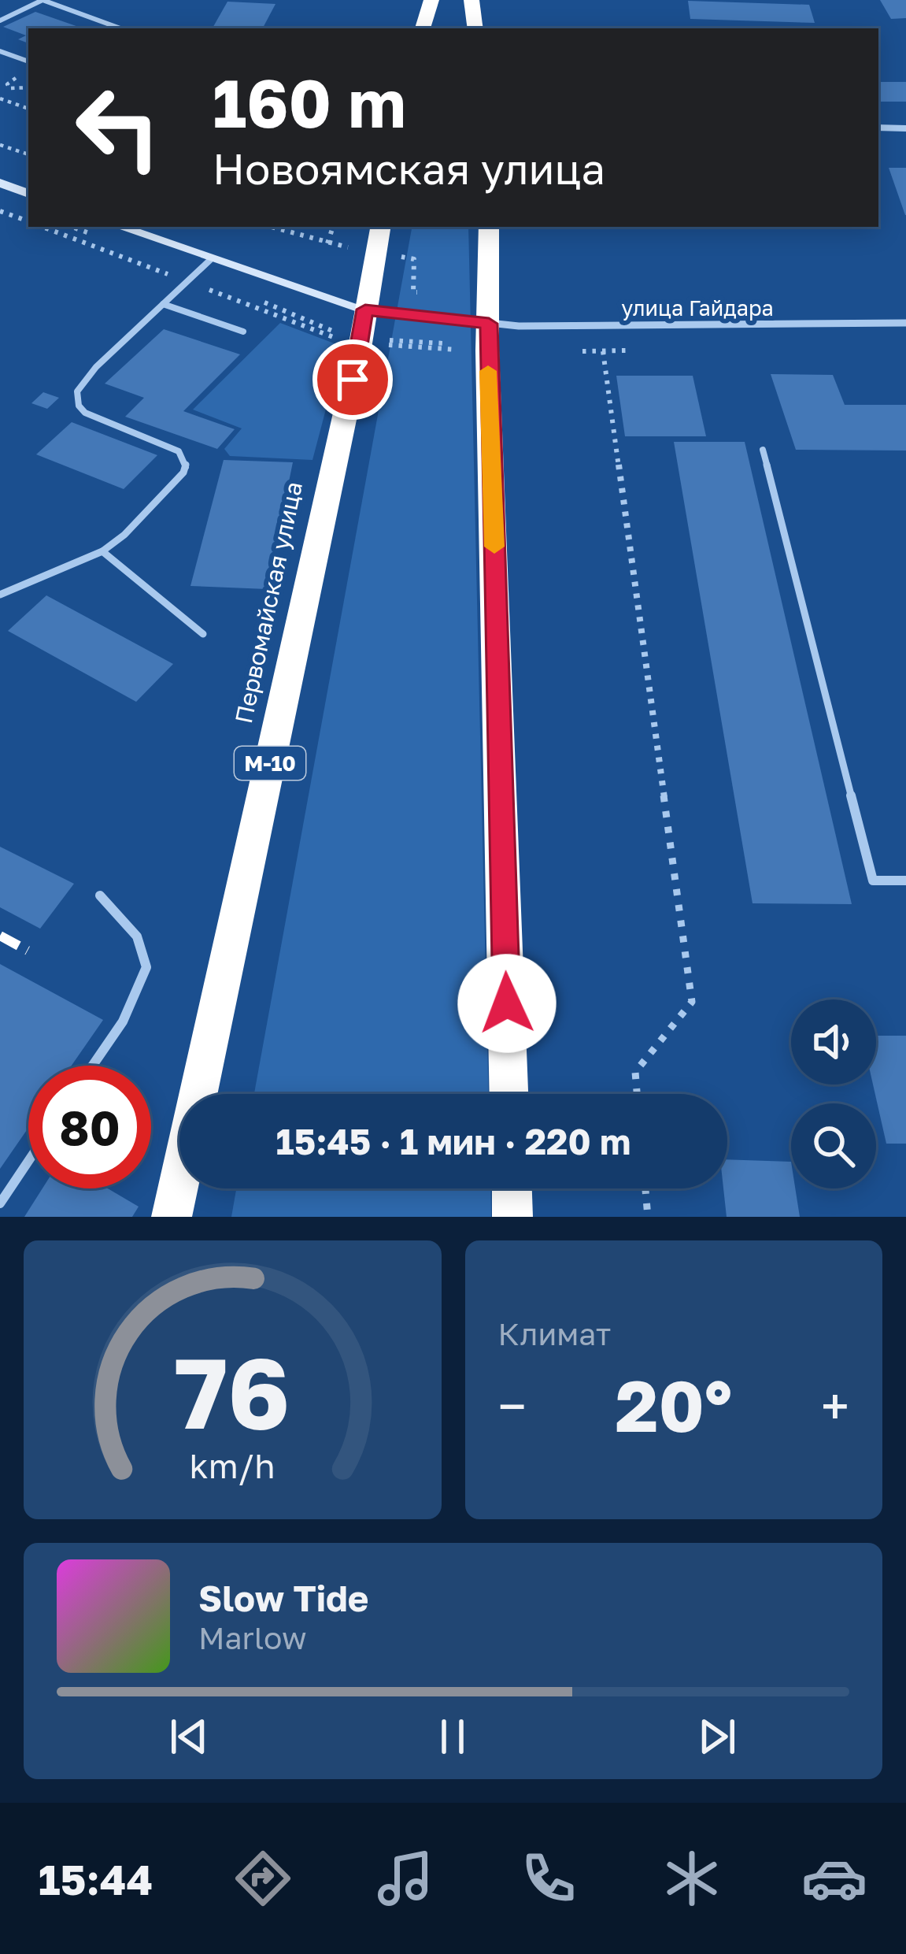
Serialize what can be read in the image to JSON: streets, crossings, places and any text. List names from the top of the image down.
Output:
{
  "streets": {
    "highway": ["Первомайская улица", "М-10"],
    "street": ["улица Гайдара"]
  },
  "crossings": [
    ["улица Гайдара", "Первомайская улица"]
  ],
  "page": {
    "turn": ["160 m", "Новоямская улица"],
    "limit": "80",
    "trip": "15:45 · 1 мин · 220 m",
    "tile": "Климат",
    "heat": ["−", "20°", "+"],
    "song": ["Slow Tide", "Marlow"],
    "tabs": "15:44",
    "gauge": ["76", "km/h"]
  }
}
